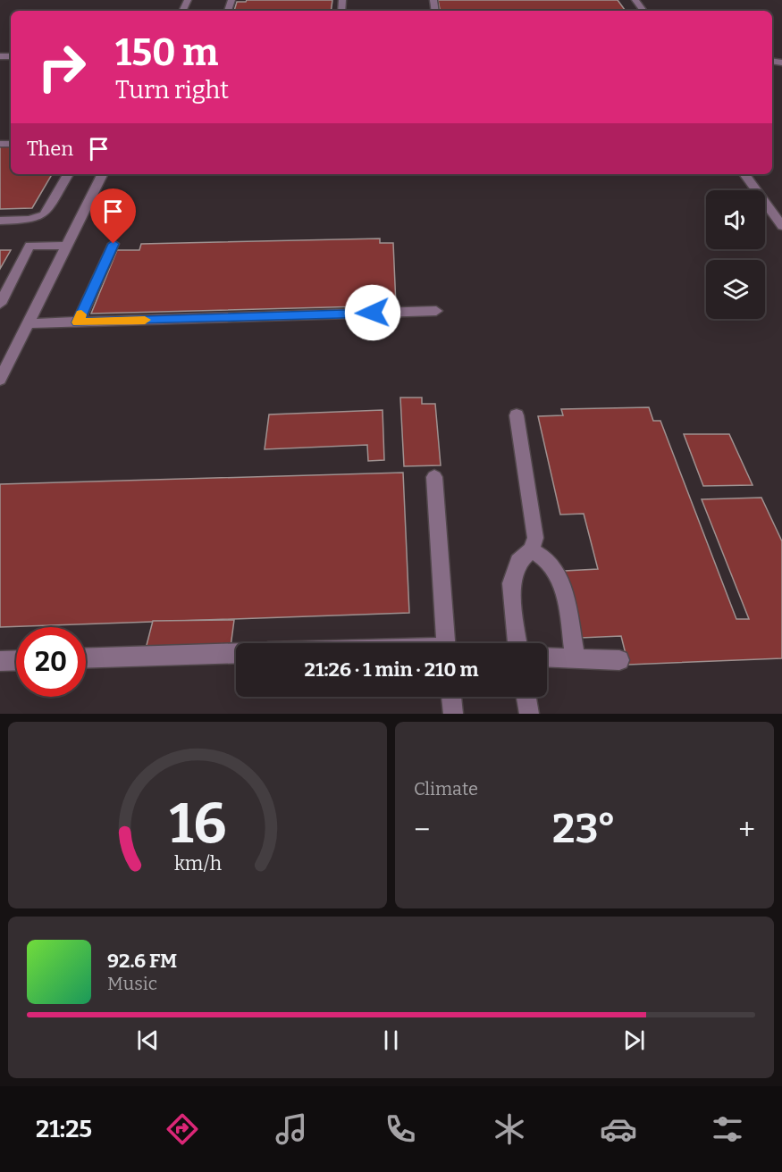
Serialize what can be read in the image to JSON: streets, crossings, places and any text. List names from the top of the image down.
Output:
{
  "page": {
    "turn": ["150 m", "Turn right"],
    "then": "Then",
    "limit": "20",
    "trip": "21:26 · 1 min · 210 m",
    "tile": "Climate",
    "heat": ["−", "23°", "+"],
    "song": ["92.6 FM", "Music"],
    "tabs": "21:25",
    "gauge": ["16", "km/h"]
  }
}
